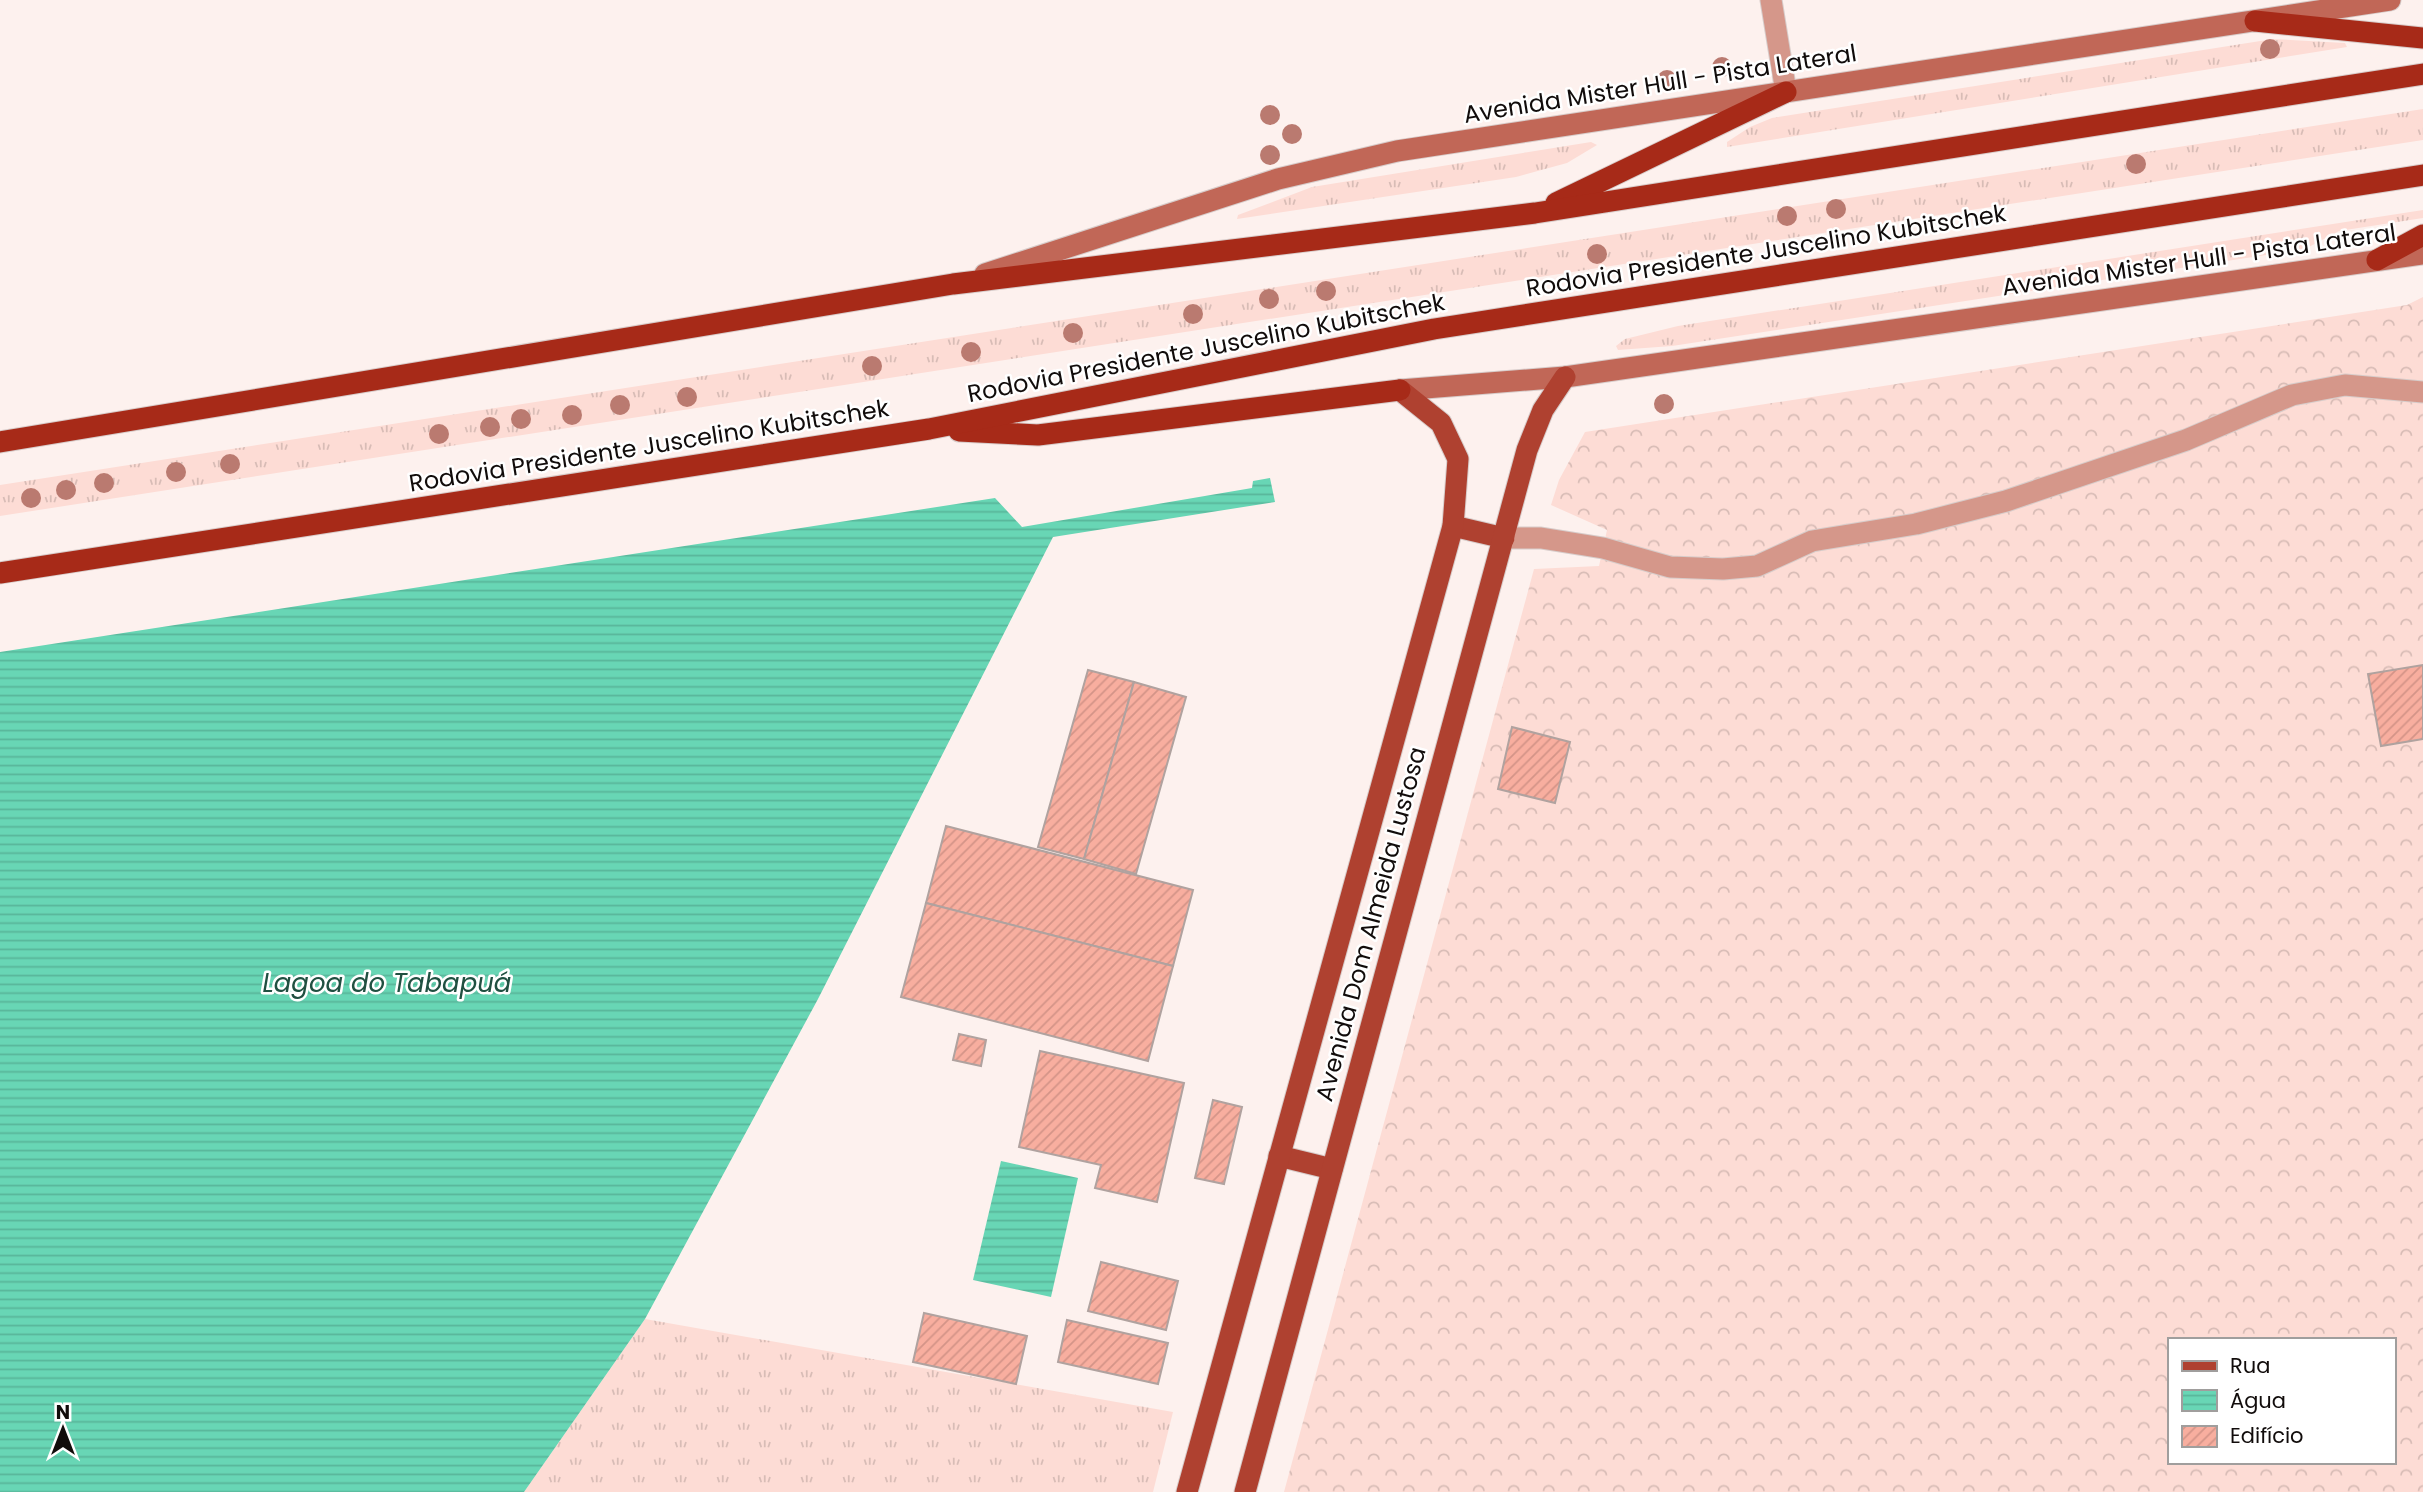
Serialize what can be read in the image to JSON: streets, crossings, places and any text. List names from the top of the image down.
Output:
{
  "streets": {
    "highway": ["Rodovia Presidente Juscelino Kubitschek"],
    "main road": ["Avenida Mister Hull - Pista Lateral", "Avenida Dom Almeida Lustosa"]
  },
  "crossings": [
    ["Avenida Mister Hull - Pista Lateral", "Avenida Dom Almeida Lustosa"]
  ],
  "water": ["Lagoa do Tabapuá"],
  "legend": ["Rua", "Água", "Edifício"],
  "north": "top"
}
